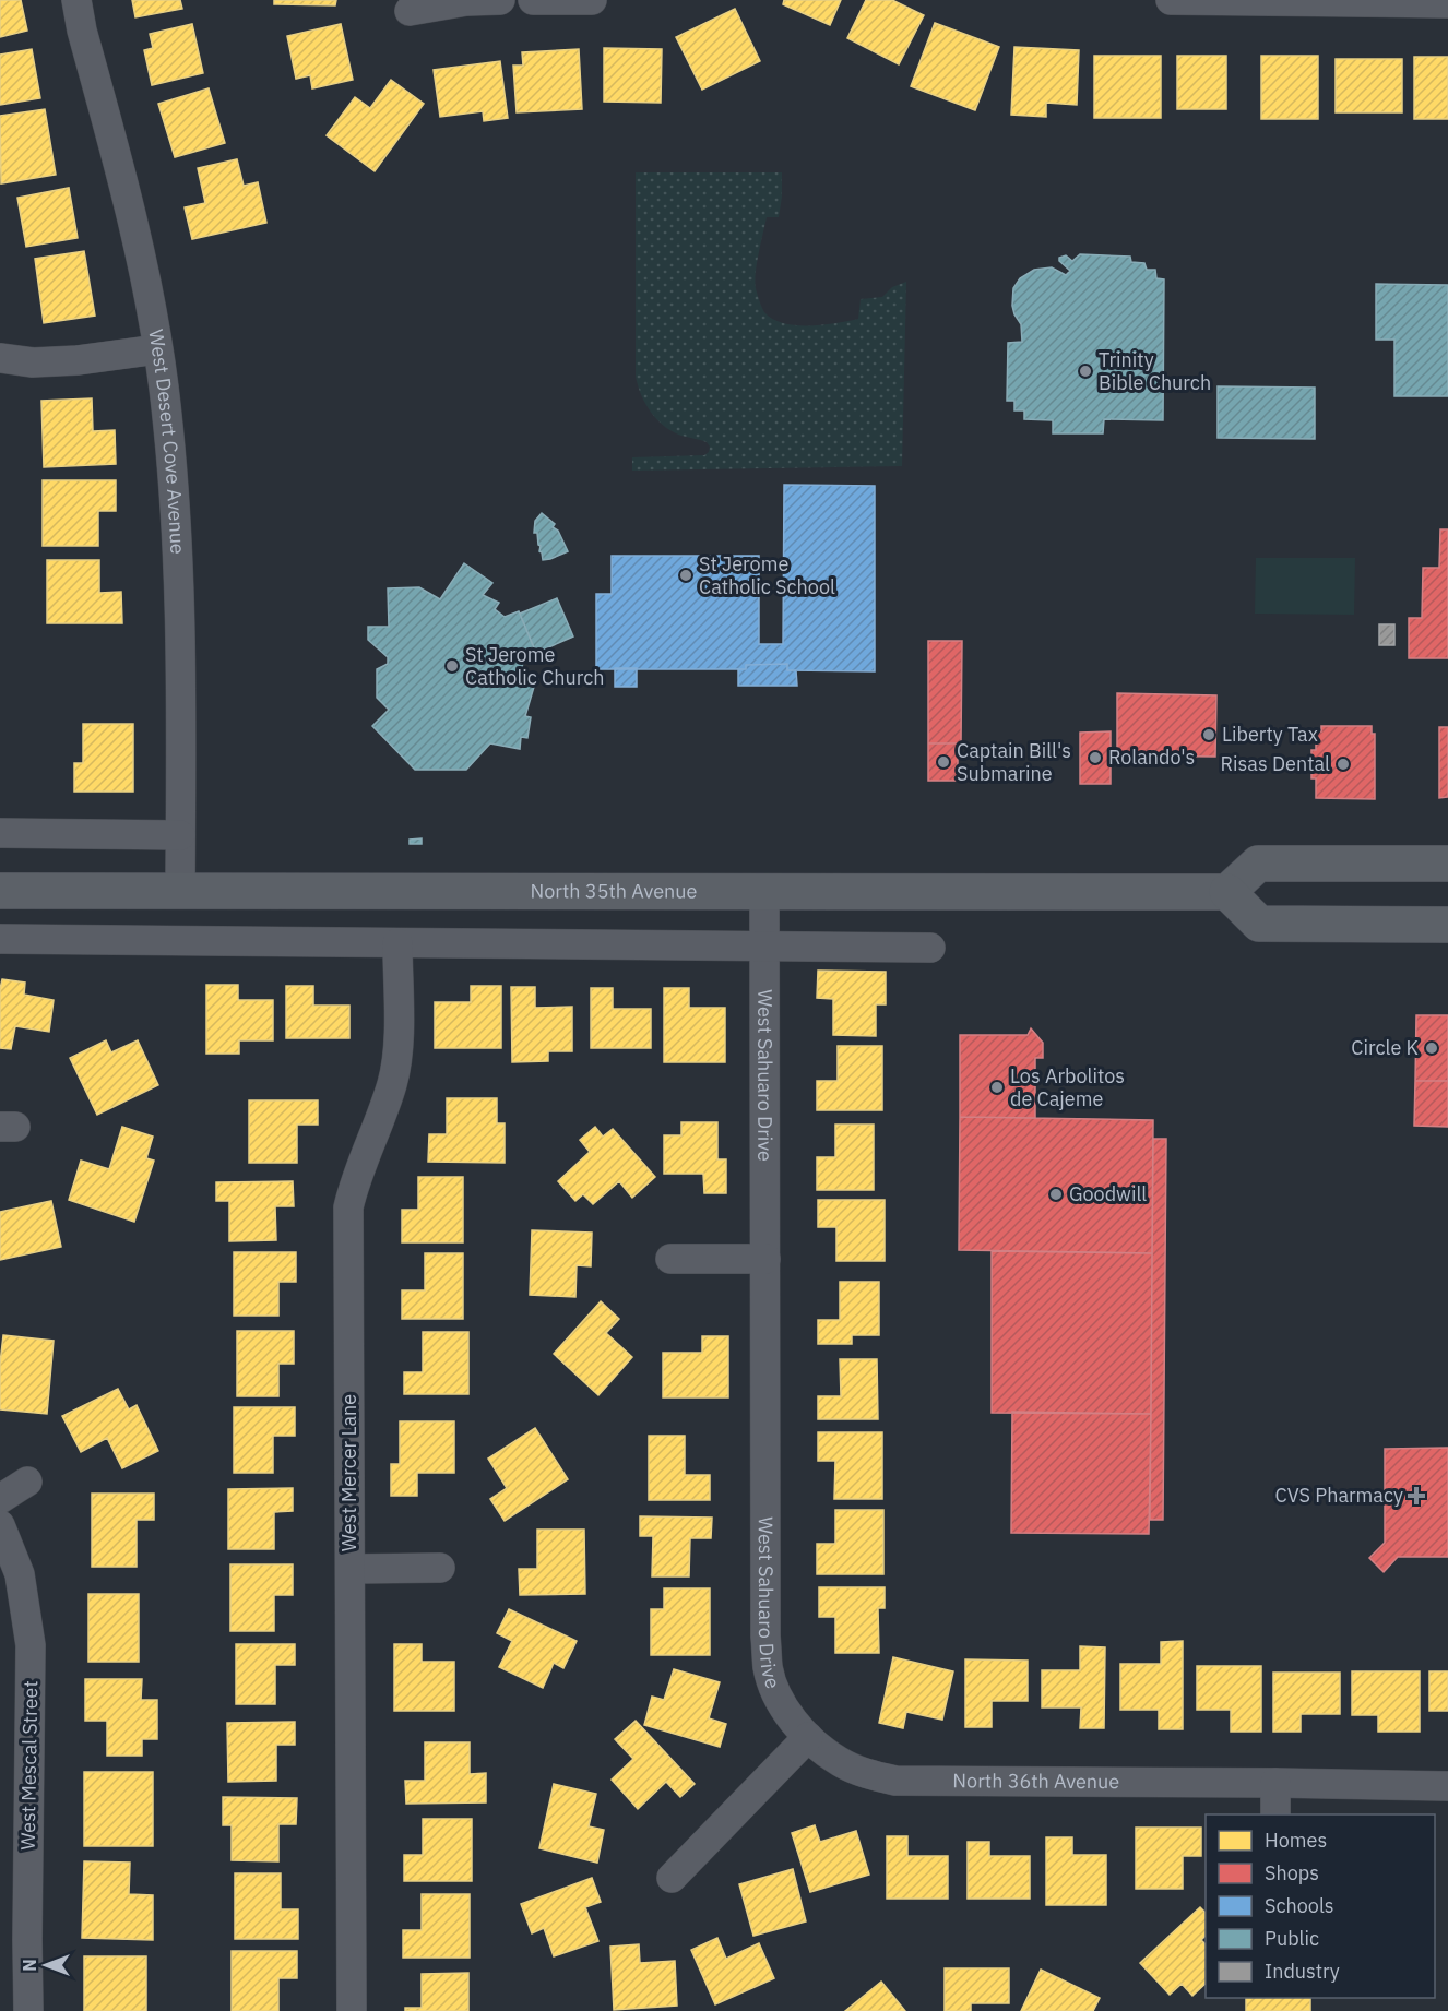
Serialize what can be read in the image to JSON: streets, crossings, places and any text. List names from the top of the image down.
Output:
{
  "streets": {
    "main road": ["North 35th Avenue"],
    "street": [
      "West Desert Cove Avenue",
      "West Sahuaro Drive",
      "West Mercer Lane",
      "West Mescal Street",
      "North 36th Avenue"
    ]
  },
  "crossings": [
    ["West Desert Cove Avenue", "North 35th Avenue"],
    ["North 35th Avenue", "West Sahuaro Drive"],
    ["West Sahuaro Drive", "North 36th Avenue"]
  ],
  "places": {
    "other": [
      "Trinity Bible Church",
      "St Jerome Catholic School",
      "St Jerome Catholic Church",
      "Liberty Tax",
      "Rolando's",
      "Captain Bill's Submarine",
      "Risas Dental",
      "Circle K",
      "Los Arbolitos de Cajeme",
      "Goodwill"
    ],
    "health": ["CVS Pharmacy"]
  },
  "legend": [
    "Homes",
    "Shops",
    "Schools",
    "Public",
    "Industry"
  ],
  "north": "left"
}
